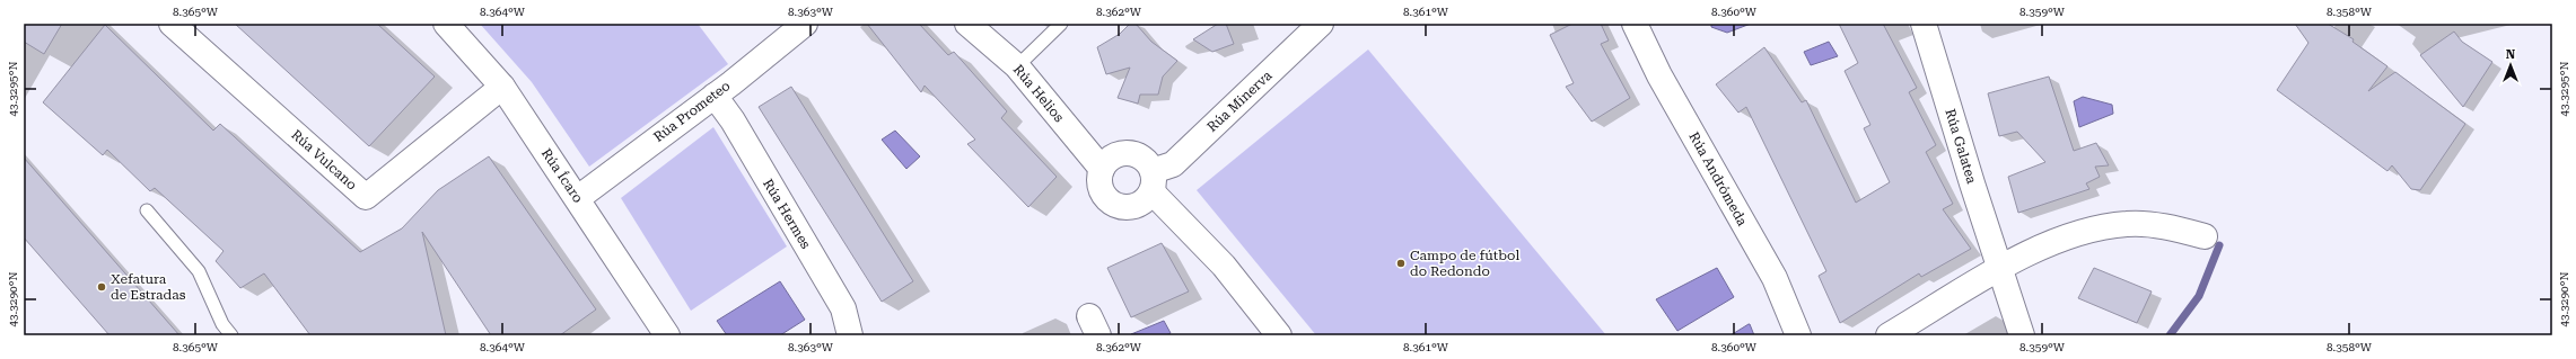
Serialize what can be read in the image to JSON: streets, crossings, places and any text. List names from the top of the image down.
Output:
{
  "streets": {
    "street": [
      "Rúa Helios",
      "Rúa Minerva",
      "Rúa Prometeo",
      "Rúa Galatea",
      "Rúa Vulcano",
      "Rúa Ícaro",
      "Rúa Andrómeda",
      "Rúa Hermes"
    ]
  },
  "crossings": [
    ["Rúa Helios", "Rúa Minerva"],
    ["Rúa Prometeo", "Rúa Ícaro"],
    ["Rúa Prometeo", "Rúa Hermes"],
    ["Rúa Vulcano", "Rúa Ícaro"]
  ],
  "places": ["Campo de fútbol do Redondo", "Xefatura de Estradas"],
  "north": "top",
  "coordinates": [
    "8.365°W",
    "8.364°W",
    "8.363°W",
    "8.362°W",
    "8.361°W",
    "8.360°W",
    "8.359°W",
    "8.358°W",
    "43.3295°N",
    "43.3290°N"
  ]
}
